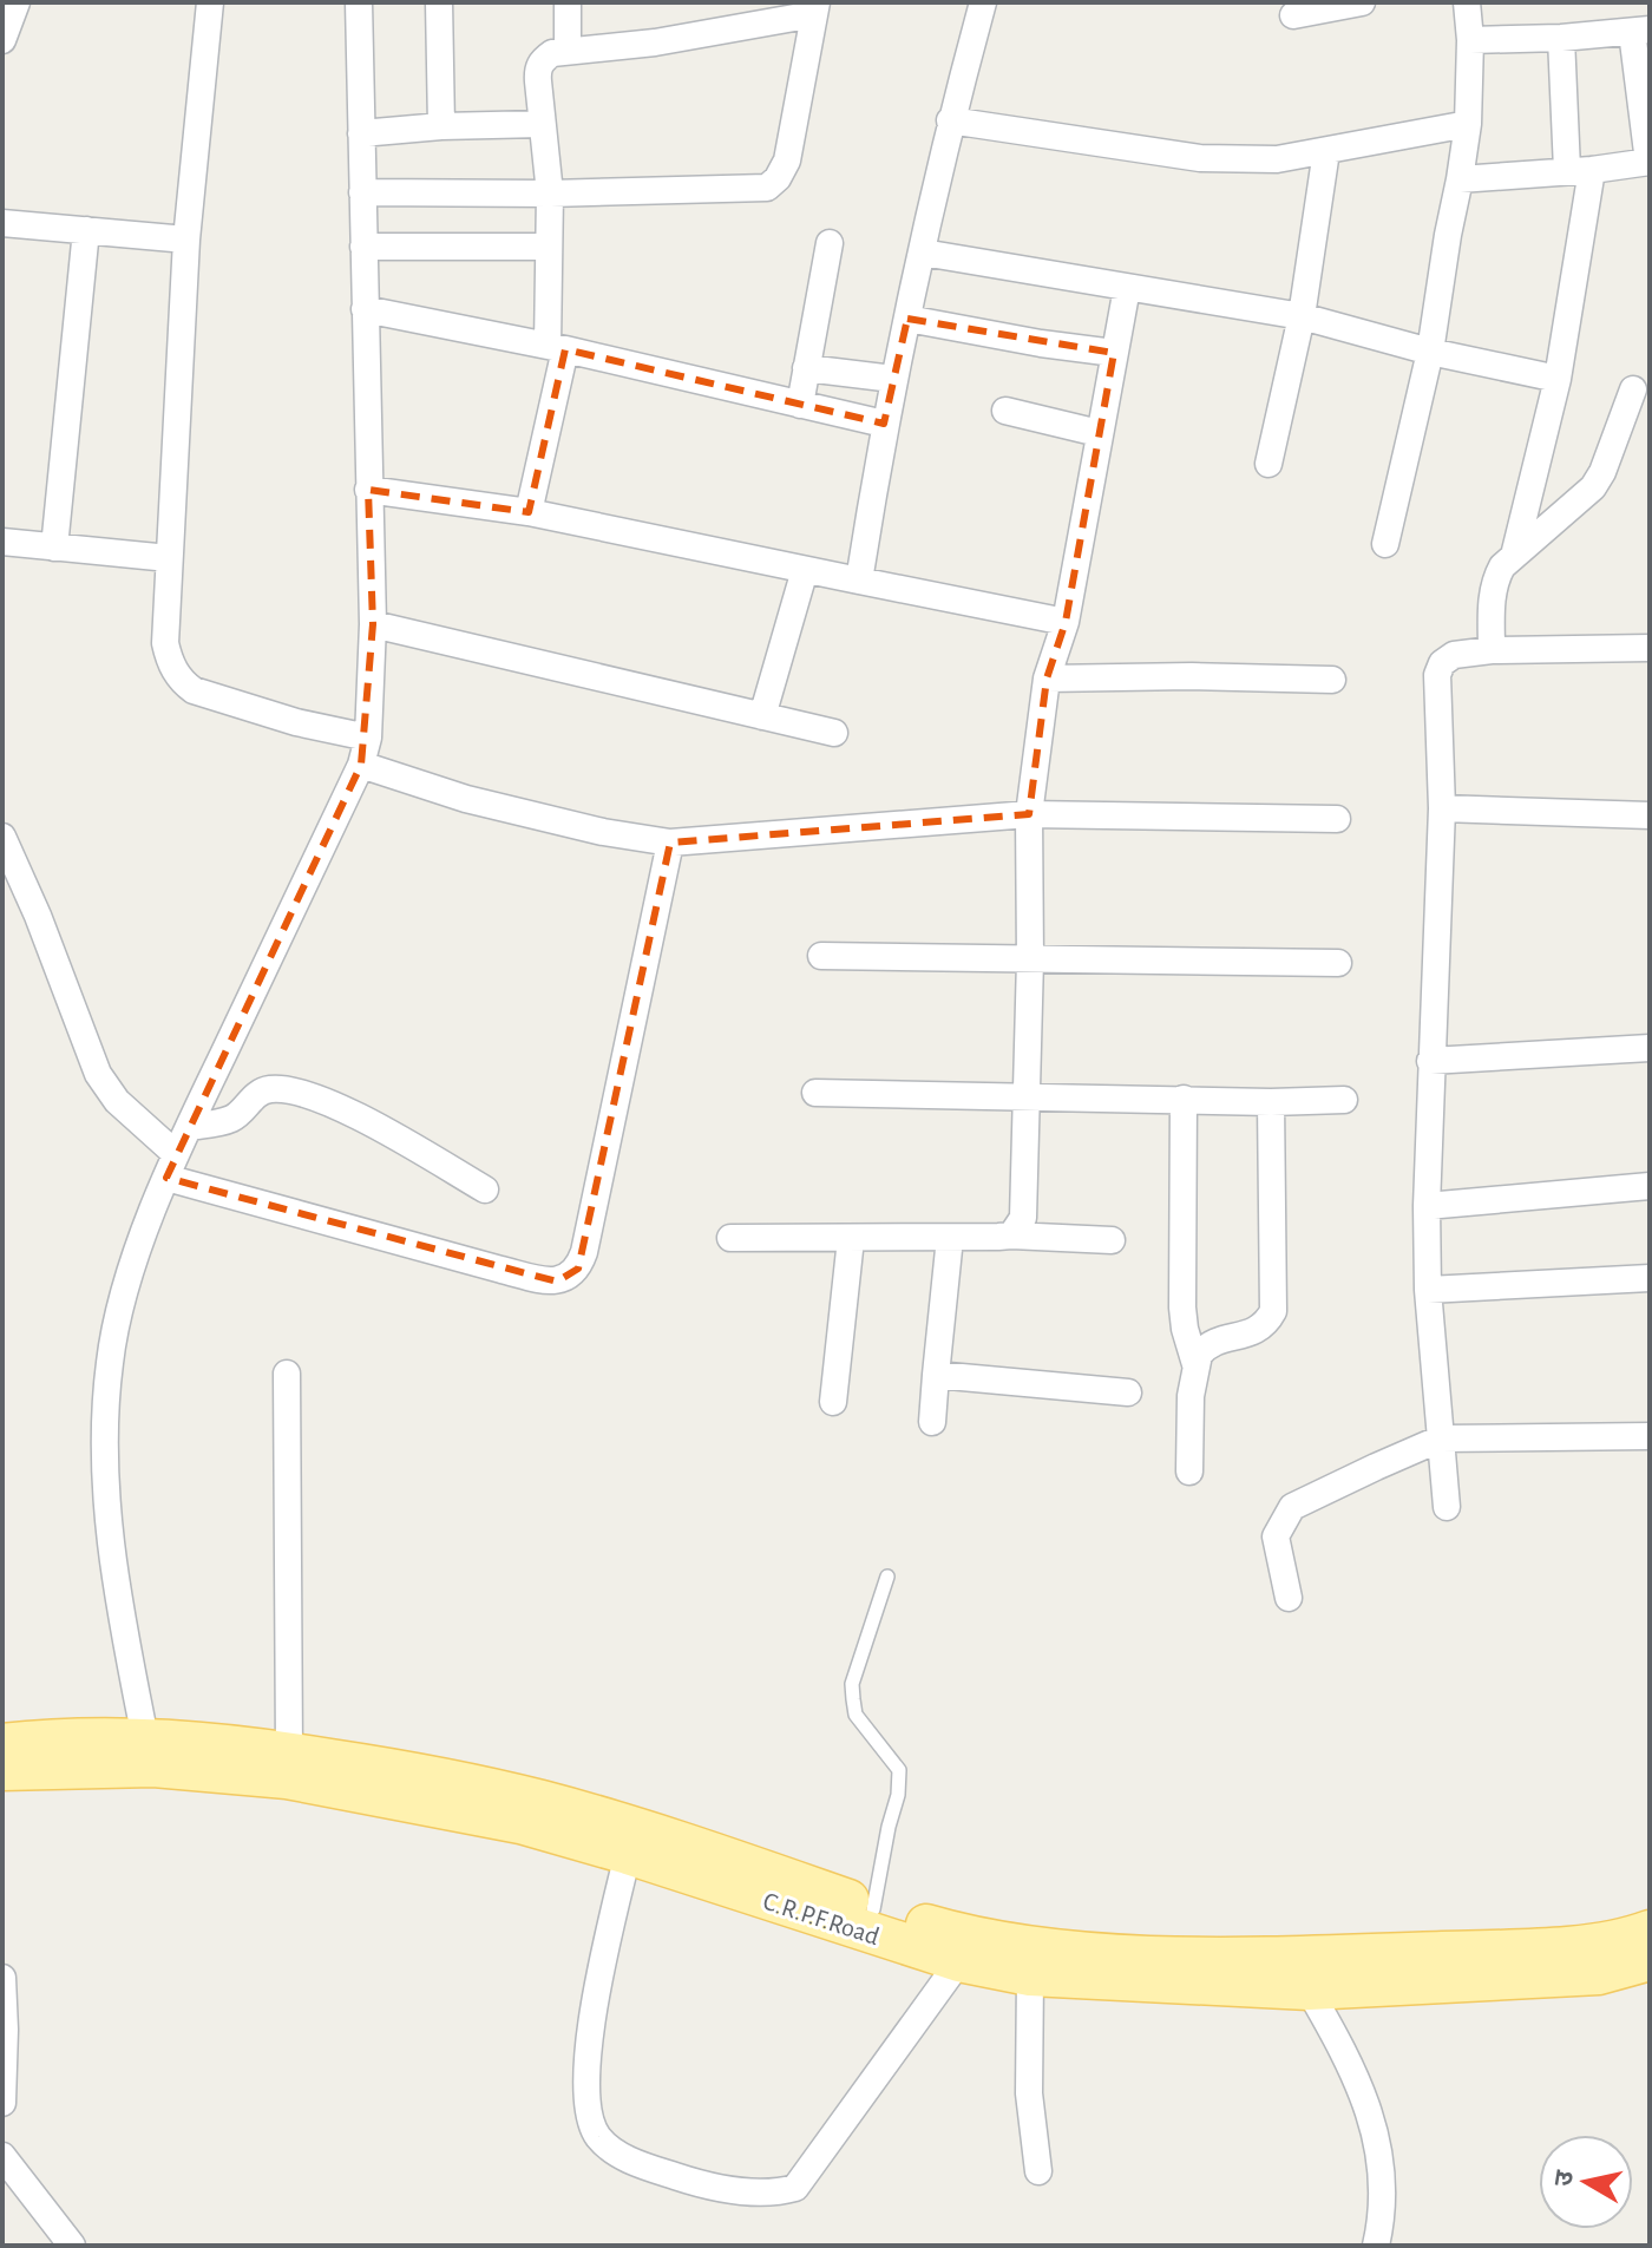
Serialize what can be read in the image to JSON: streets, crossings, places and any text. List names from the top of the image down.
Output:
{
  "streets": {
    "main road": ["C.R.P.F.Road"]
  },
  "north": "left"
}
